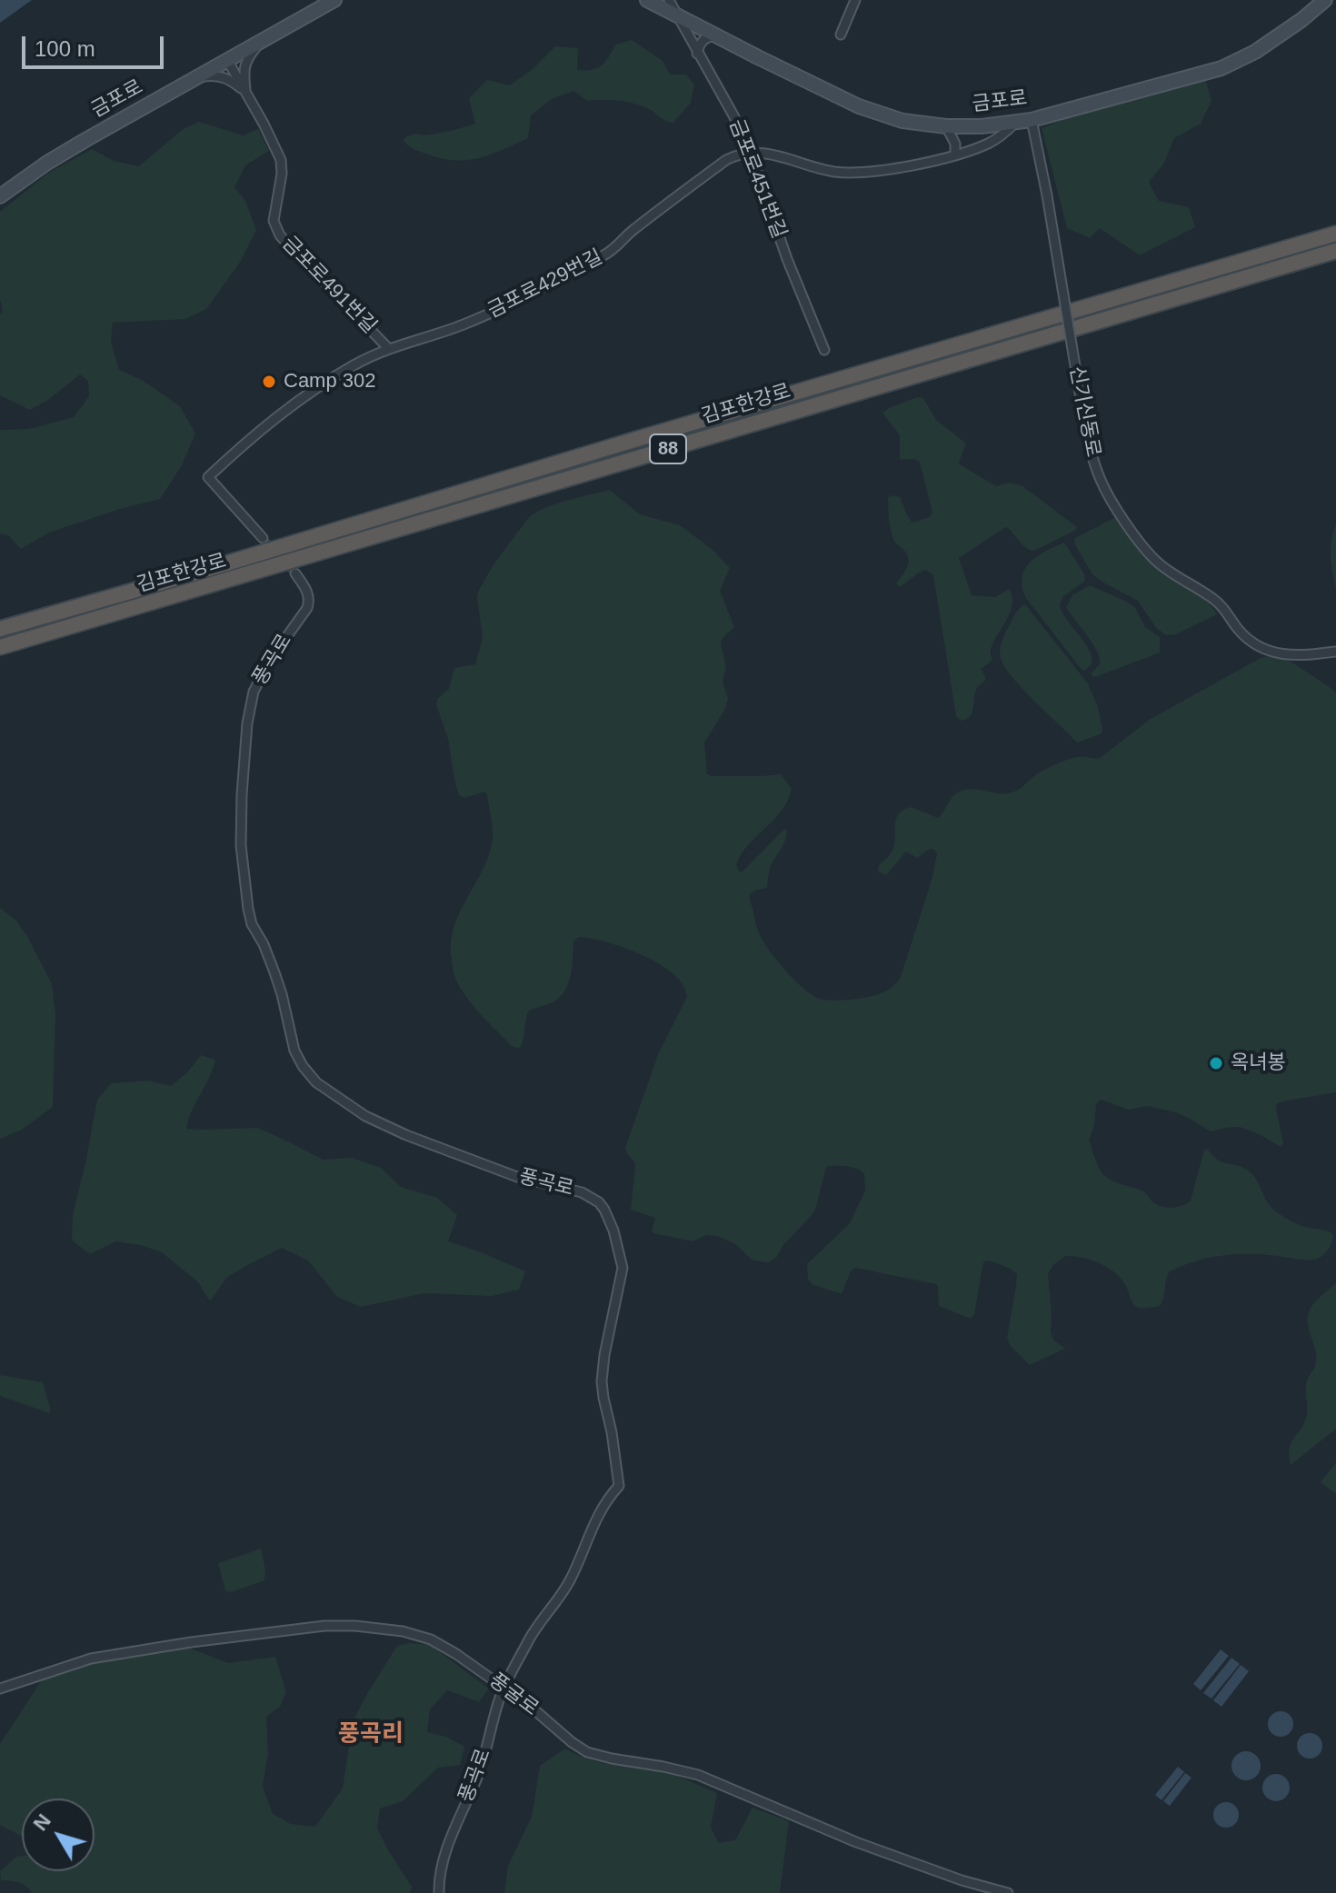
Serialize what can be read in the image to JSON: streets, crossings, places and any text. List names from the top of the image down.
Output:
{
  "streets": {
    "highway": ["김포한강로", "88"],
    "main road": ["금포로"],
    "street": [
      "금포로451번길",
      "금포로429번길",
      "금포로491번길",
      "신기신동로",
      "풍곡로",
      "풍굴로"
    ]
  },
  "crossings": [
    ["금포로", "금포로451번길"],
    ["금포로", "금포로491번길"],
    ["금포로", "신기신동로"],
    ["금포로451번길", "금포로429번길"],
    ["금포로429번길", "금포로491번길"],
    ["풍곡로", "풍굴로"]
  ],
  "districts": ["풍곡리"],
  "places": ["Camp 302", "옥녀봉"],
  "scale_bar": "100 m",
  "north": "top left"
}
